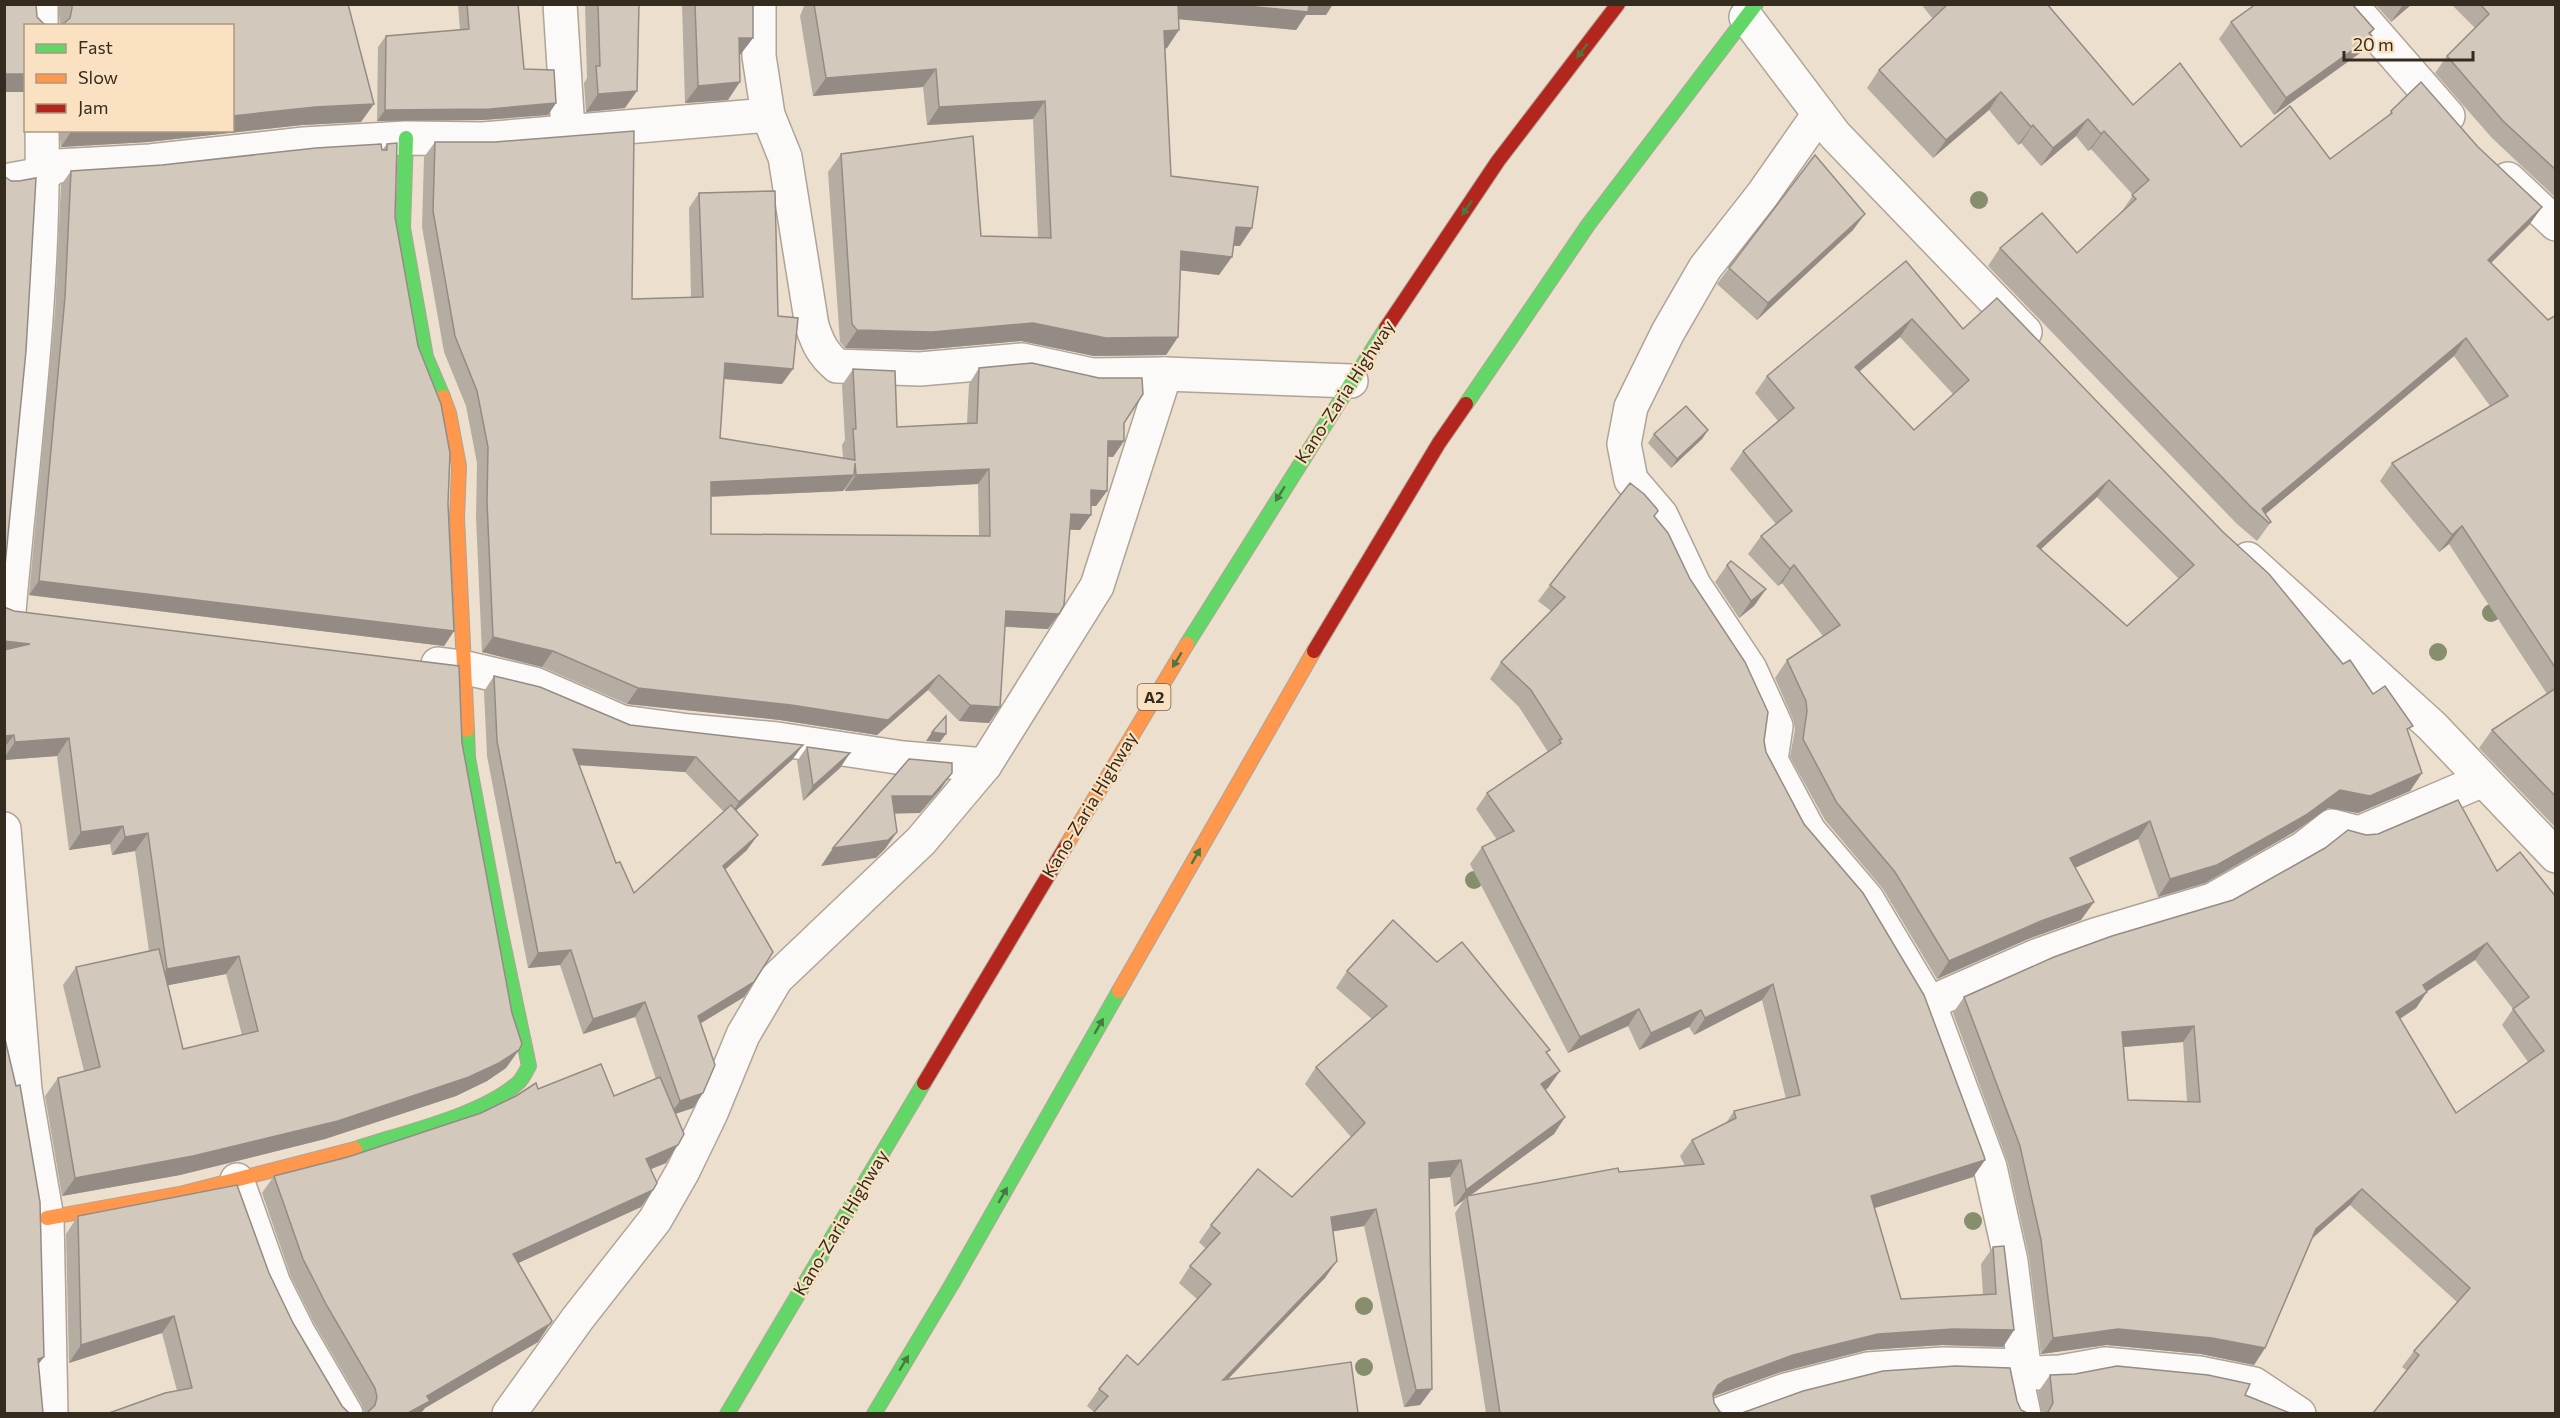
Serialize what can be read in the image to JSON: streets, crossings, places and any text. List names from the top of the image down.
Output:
{
  "streets": {
    "main road": ["Kano-Zaria Highway", "A2"]
  },
  "legend": ["Fast", "Slow", "Jam"],
  "scale_bar": "20 m"
}
